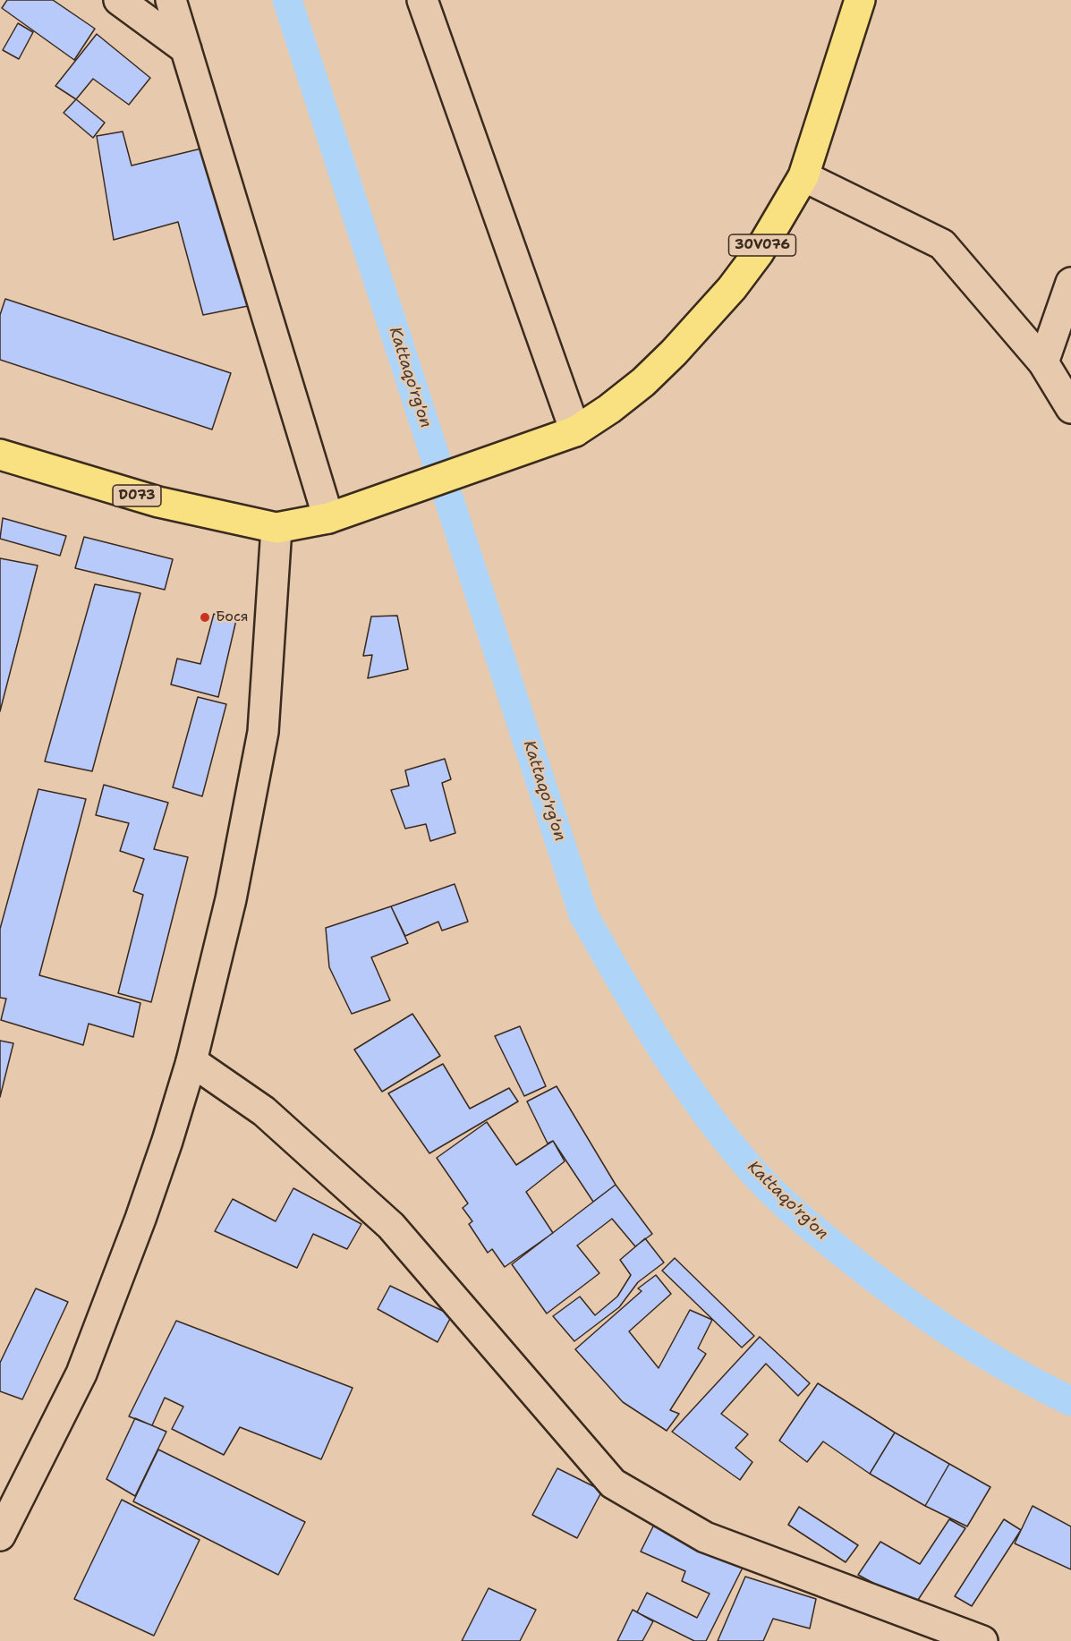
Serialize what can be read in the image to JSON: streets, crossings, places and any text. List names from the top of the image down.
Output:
{
  "streets": {
    "main road": ["30V076", "D073"]
  },
  "crossings": [
    ["30V076", "D073"]
  ],
  "water": ["Kattaqo'rg'on"],
  "places": ["Бося"]
}
